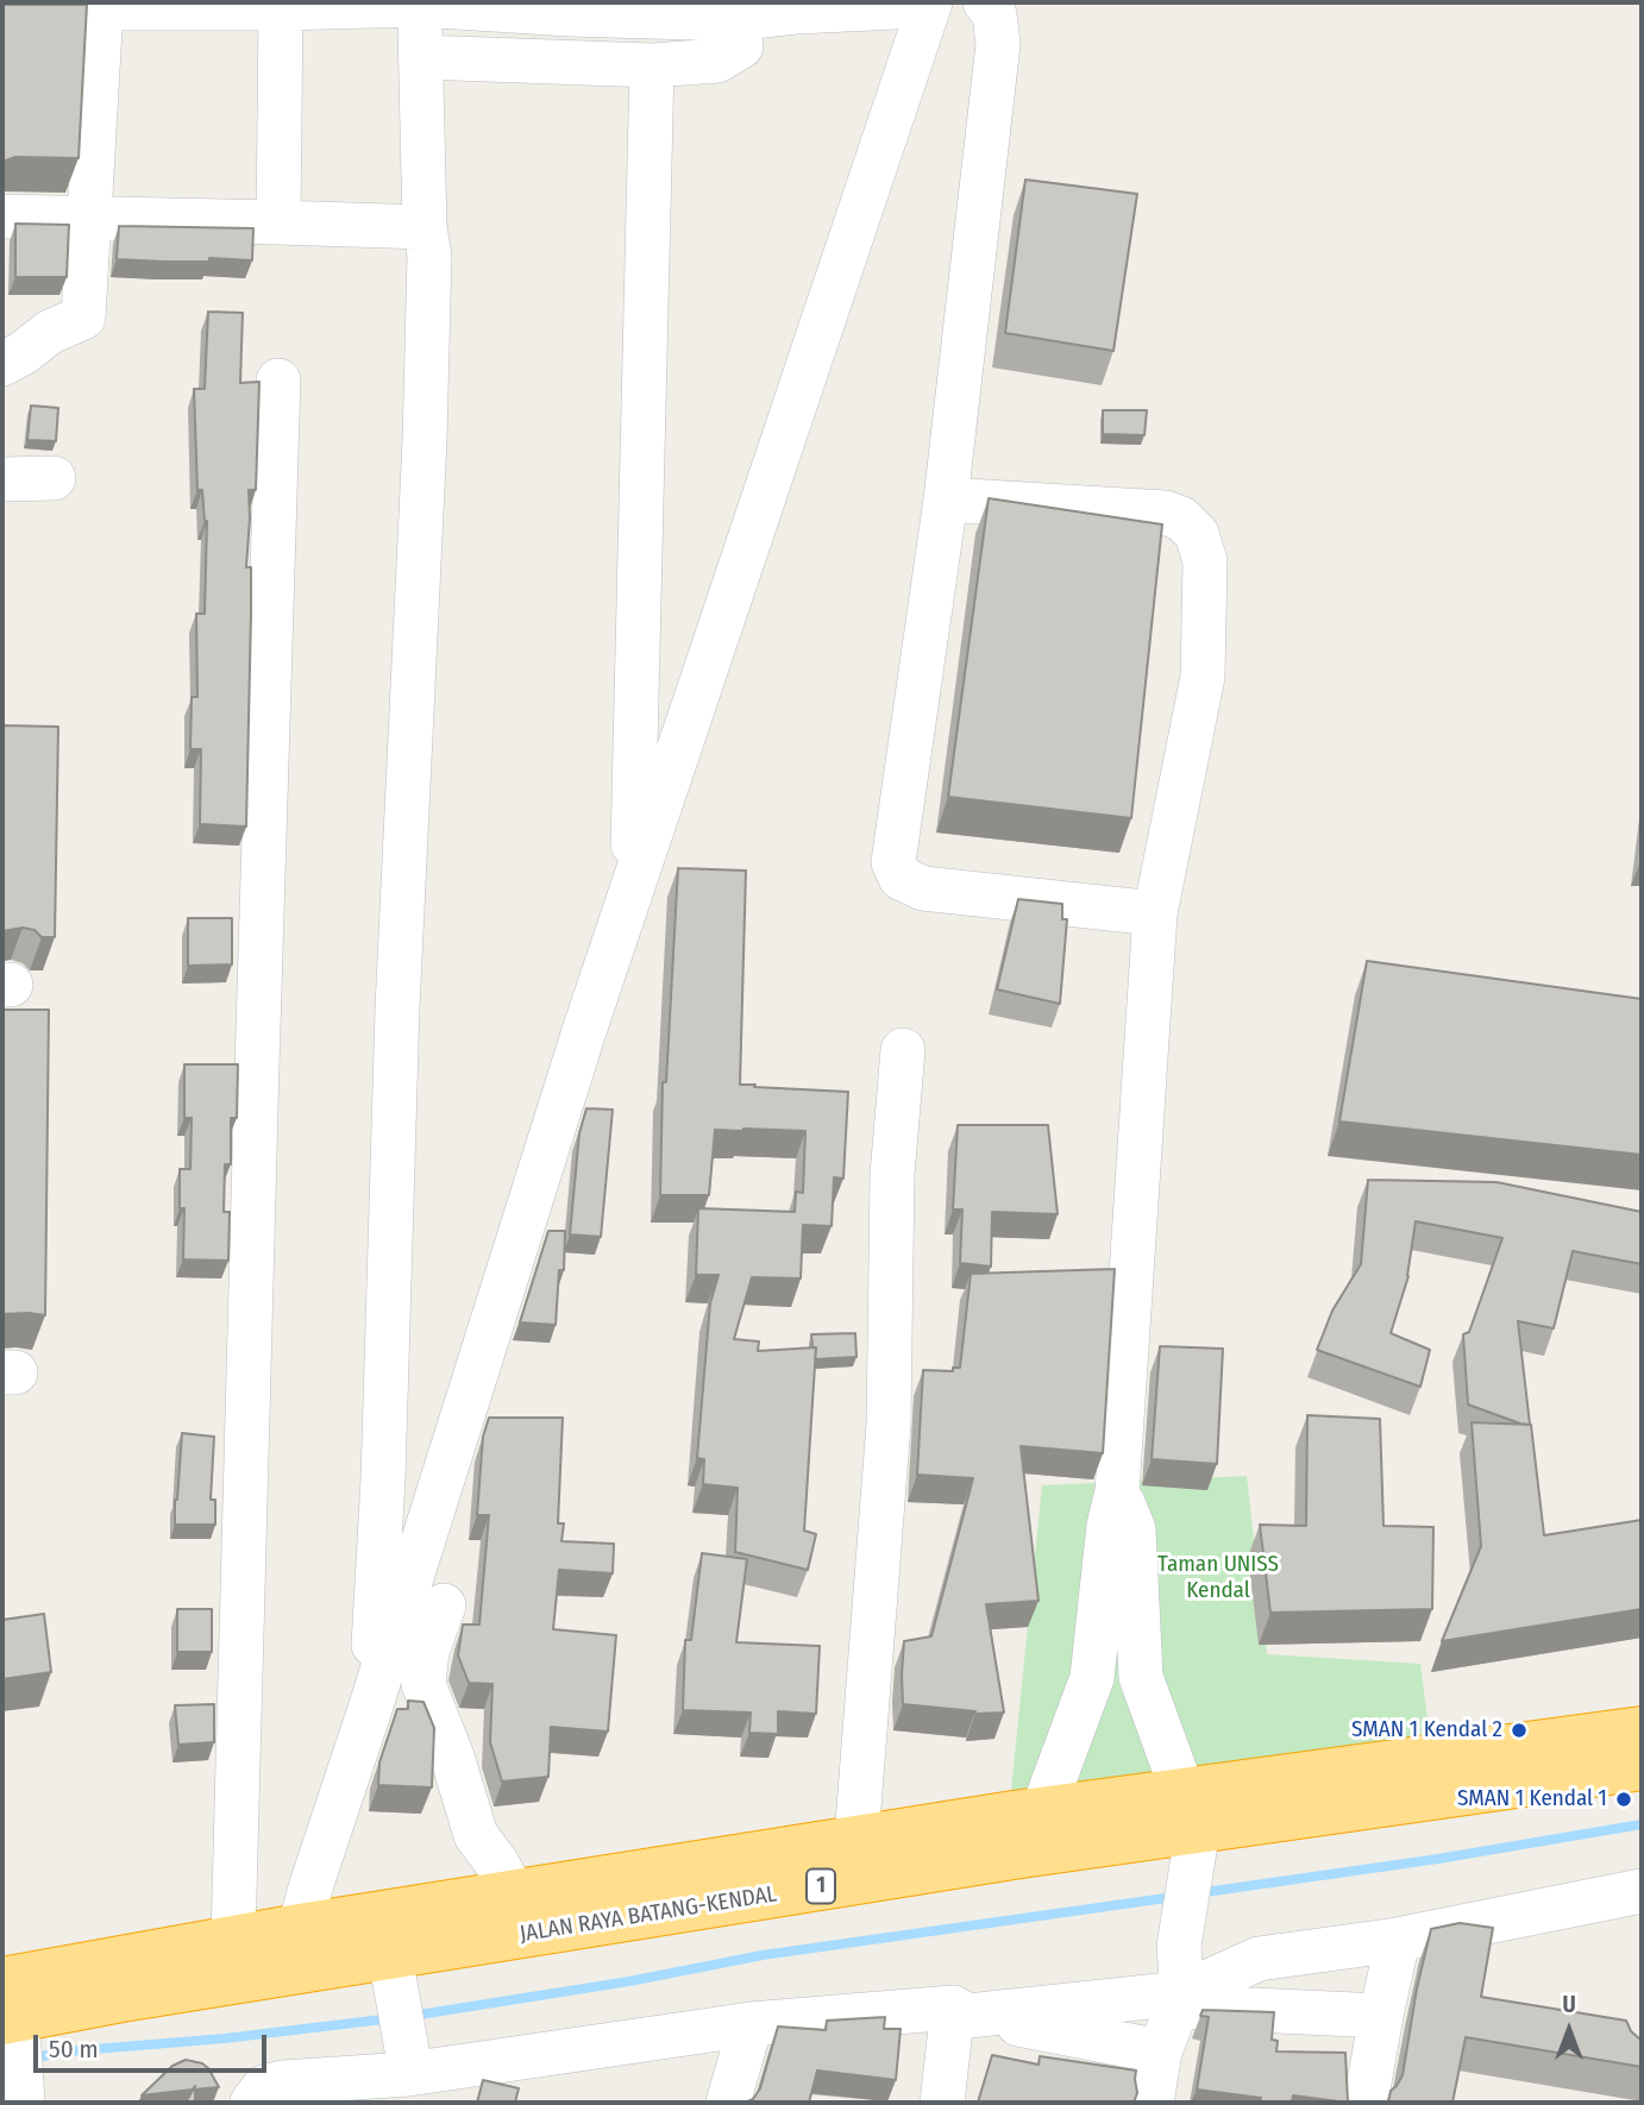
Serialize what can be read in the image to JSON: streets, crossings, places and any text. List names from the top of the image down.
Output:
{
  "streets": {
    "highway": ["1", "JALAN RAYA BATANG-KENDAL"]
  },
  "parks": ["Taman UNISS Kendal"],
  "places": ["SMAN 1 Kendal 2", "SMAN 1 Kendal 1"],
  "scale_bar": "50 m",
  "north": "top"
}
